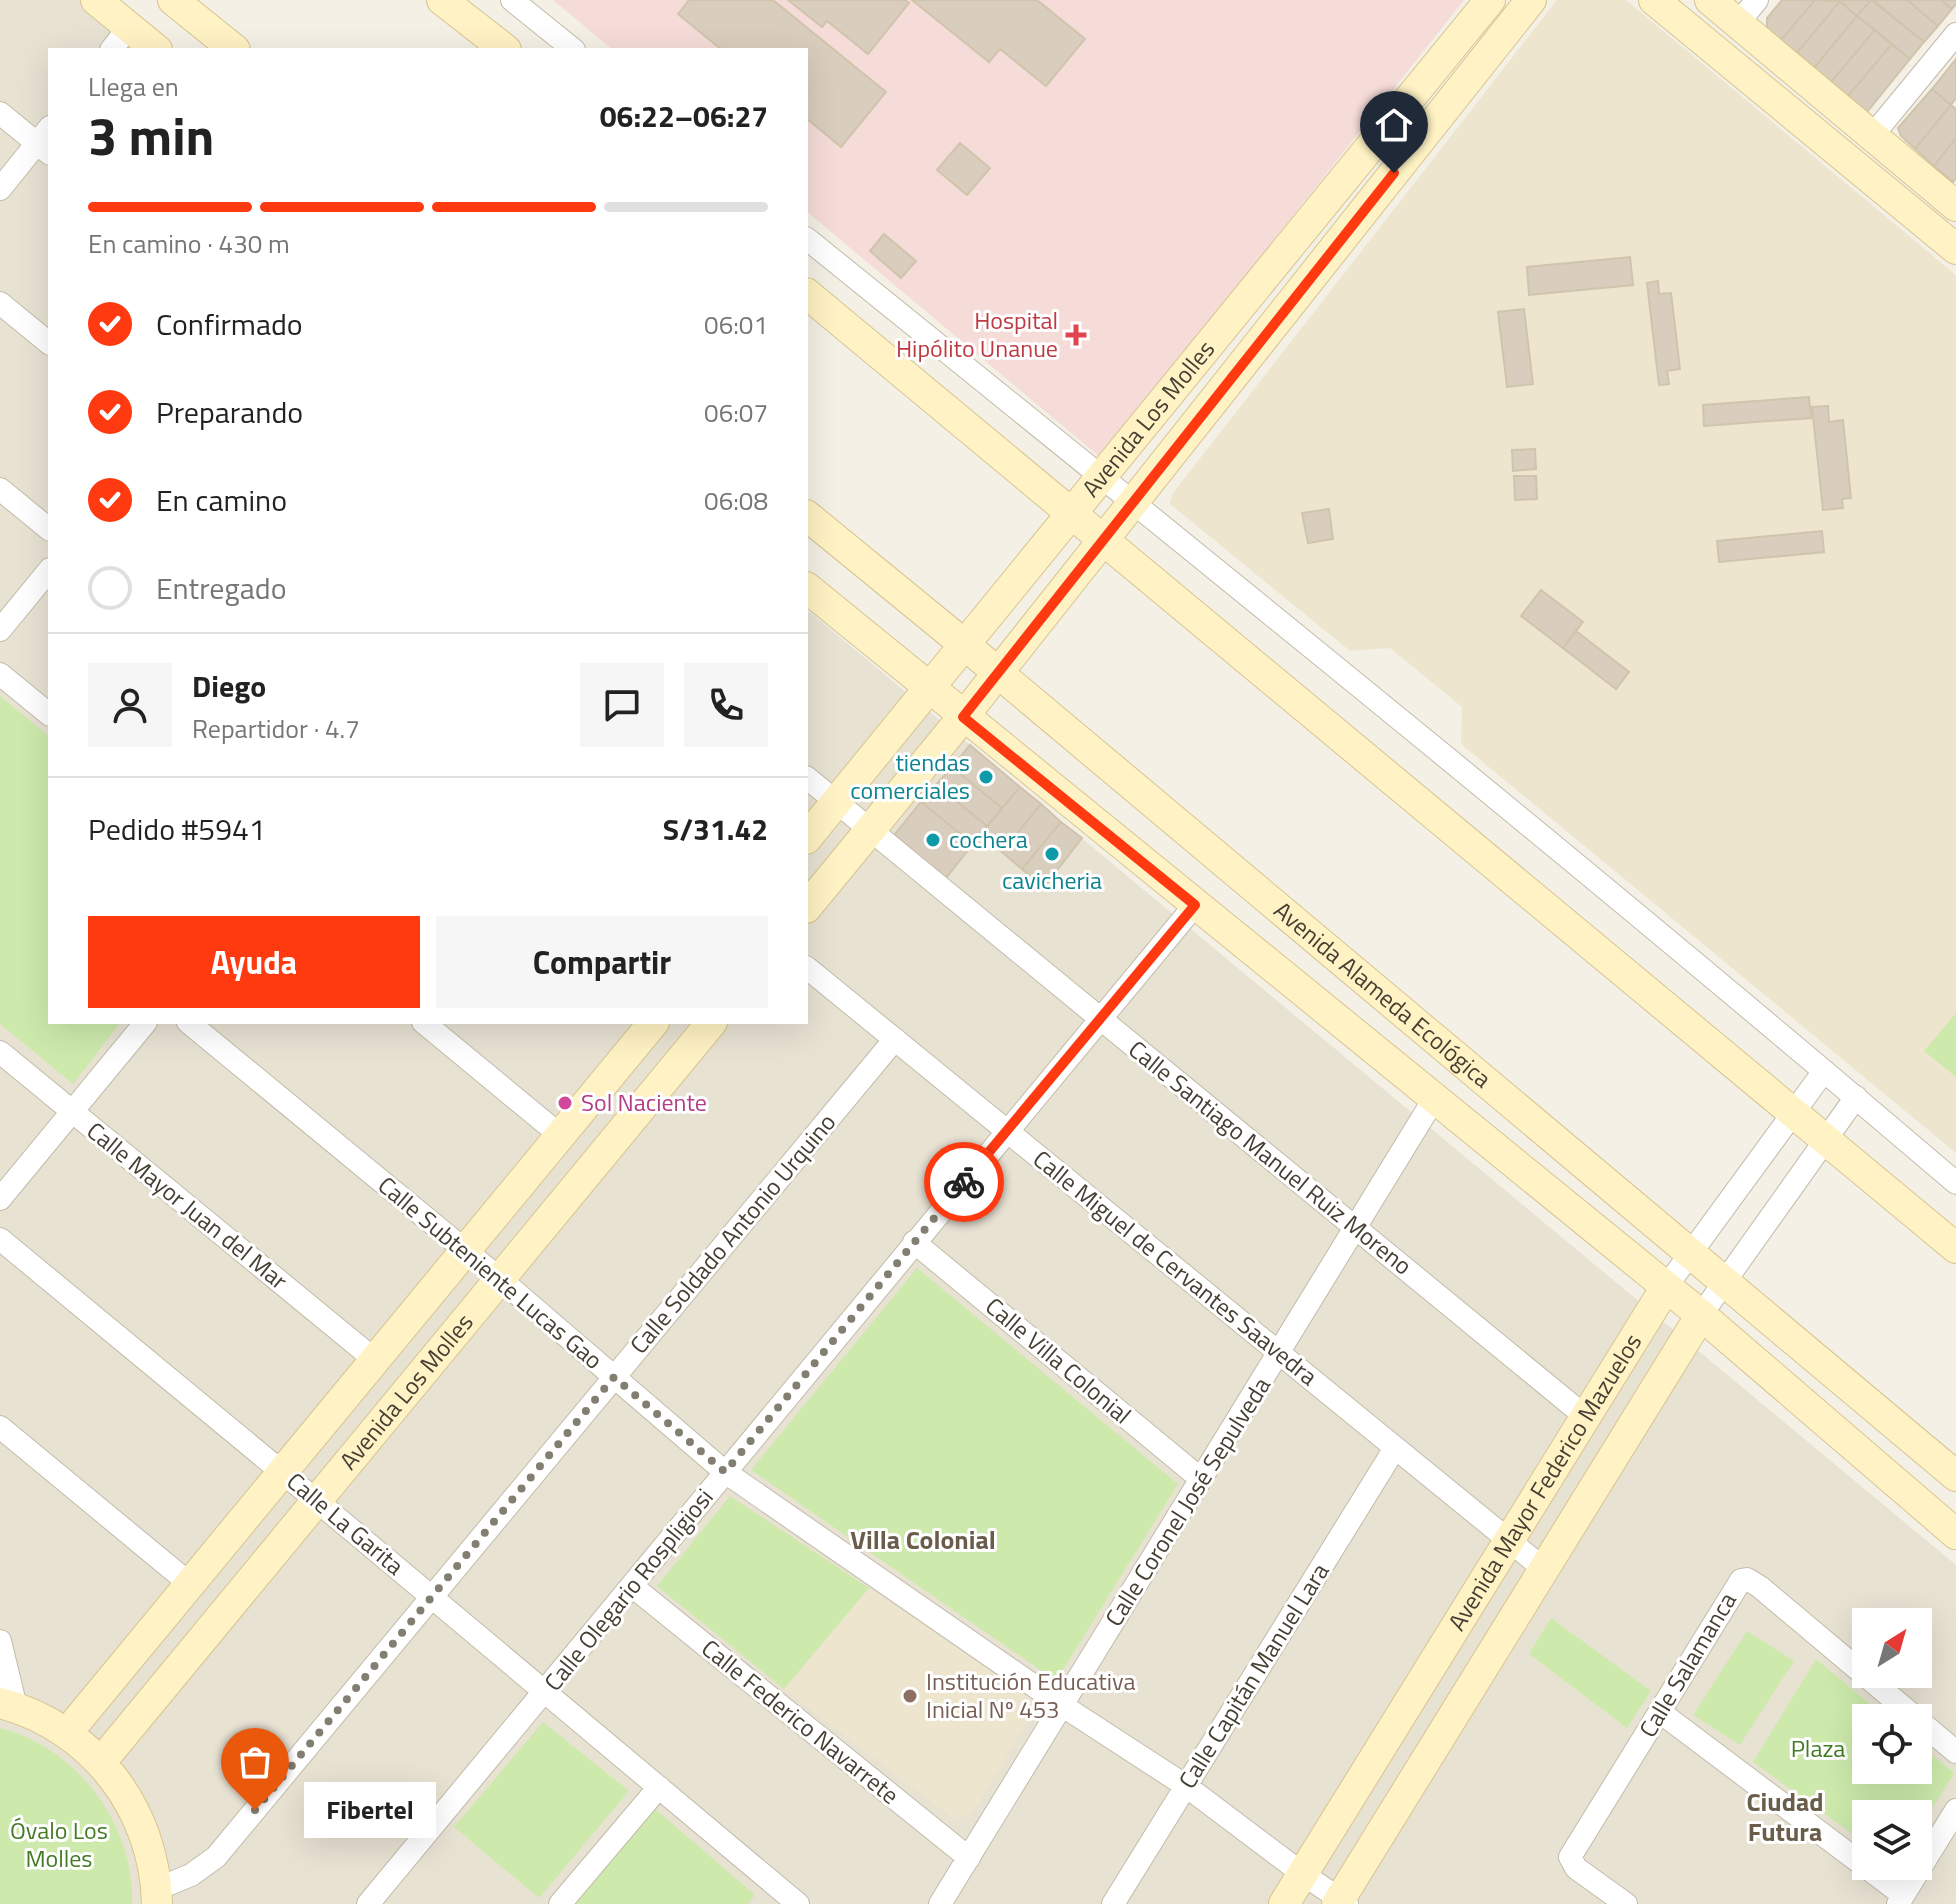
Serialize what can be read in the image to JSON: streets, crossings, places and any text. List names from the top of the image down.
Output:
{
  "streets": {
    "street": [
      "Avenida Los Molles",
      "Avenida Alameda Ecológica",
      "Calle Santiago Manuel Ruiz Moreno",
      "Calle Mayor Juan del Mar",
      "Calle Soldado Antonio Urquino",
      "Calle Miguel de Cervantes Saavedra",
      "Calle Subteniente Lucas Gao",
      "Calle Villa Colonial",
      "Avenida Mayor Federico Mazuelos",
      "Calle Coronel José Sepulveda",
      "Calle La Garita",
      "Calle Olegario Rospligiosi",
      "Calle Salamanca",
      "Calle Capitán Manuel Lara",
      "Calle Federico Navarrete"
    ]
  },
  "crossings": [
    ["Avenida Los Molles", "Avenida Alameda Ecológica"],
    ["Avenida Los Molles", "Calle Santiago Manuel Ruiz Moreno"],
    ["Avenida Los Molles", "Calle Mayor Juan del Mar"],
    ["Avenida Los Molles", "Calle Subteniente Lucas Gao"],
    ["Avenida Los Molles", "Calle La Garita"],
    ["Avenida Alameda Ecológica", "Avenida Mayor Federico Mazuelos"],
    ["Avenida Alameda Ecológica", "Calle Coronel José Sepulveda"],
    ["Avenida Alameda Ecológica", "Calle Olegario Rospligiosi"],
    ["Calle Santiago Manuel Ruiz Moreno", "Avenida Mayor Federico Mazuelos"],
    ["Calle Santiago Manuel Ruiz Moreno", "Calle Coronel José Sepulveda"],
    ["Calle Santiago Manuel Ruiz Moreno", "Calle Olegario Rospligiosi"],
    ["Calle Soldado Antonio Urquino", "Calle Miguel de Cervantes Saavedra"],
    ["Calle Soldado Antonio Urquino", "Calle Subteniente Lucas Gao"],
    ["Calle Soldado Antonio Urquino", "Calle La Garita"],
    ["Calle Miguel de Cervantes Saavedra", "Avenida Mayor Federico Mazuelos"],
    ["Calle Miguel de Cervantes Saavedra", "Calle Coronel José Sepulveda"],
    ["Calle Miguel de Cervantes Saavedra", "Calle Olegario Rospligiosi"],
    ["Calle Miguel de Cervantes Saavedra", "Calle Capitán Manuel Lara"],
    ["Calle Subteniente Lucas Gao", "Avenida Mayor Federico Mazuelos"],
    ["Calle Subteniente Lucas Gao", "Calle Coronel José Sepulveda"],
    ["Calle Subteniente Lucas Gao", "Calle Olegario Rospligiosi"],
    ["Calle Subteniente Lucas Gao", "Calle Capitán Manuel Lara"],
    ["Calle Villa Colonial", "Calle Coronel José Sepulveda"],
    ["Calle Villa Colonial", "Calle Olegario Rospligiosi"],
    ["Calle Coronel José Sepulveda", "Calle Federico Navarrete"],
    ["Calle La Garita", "Calle Olegario Rospligiosi"],
    ["Calle Olegario Rospligiosi", "Calle Federico Navarrete"]
  ],
  "districts": ["Villa Colonial", "Ciudad Futura"],
  "parks": ["Plaza", "Óvalo Los Molles"],
  "places": {
    "health": ["Hospital Hipólito Unanue"],
    "other": [
      "tiendas comerciales",
      "cochera",
      "cavicheria",
      "Sol Naciente",
      "Institución Educativa Inicial Nº 453",
      "Fibertel"
    ]
  },
  "north": "top right",
  "page": {
    "heading": ["3 min", "Llega en", "06:22–06:27"],
    "panel": [
      "Diego",
      "Repartidor · 4.7",
      "Pedido #5941",
      "S/31.42"
    ],
    "bar": "En camino · 430 m",
    "list": [
      ["Confirmado", "06:01"],
      ["Preparando", "06:07"],
      ["En camino", "06:08"],
      "Entregado"
    ],
    "buttons": ["Ayuda", "Compartir"],
    "bubble": "Fibertel"
  }
}
